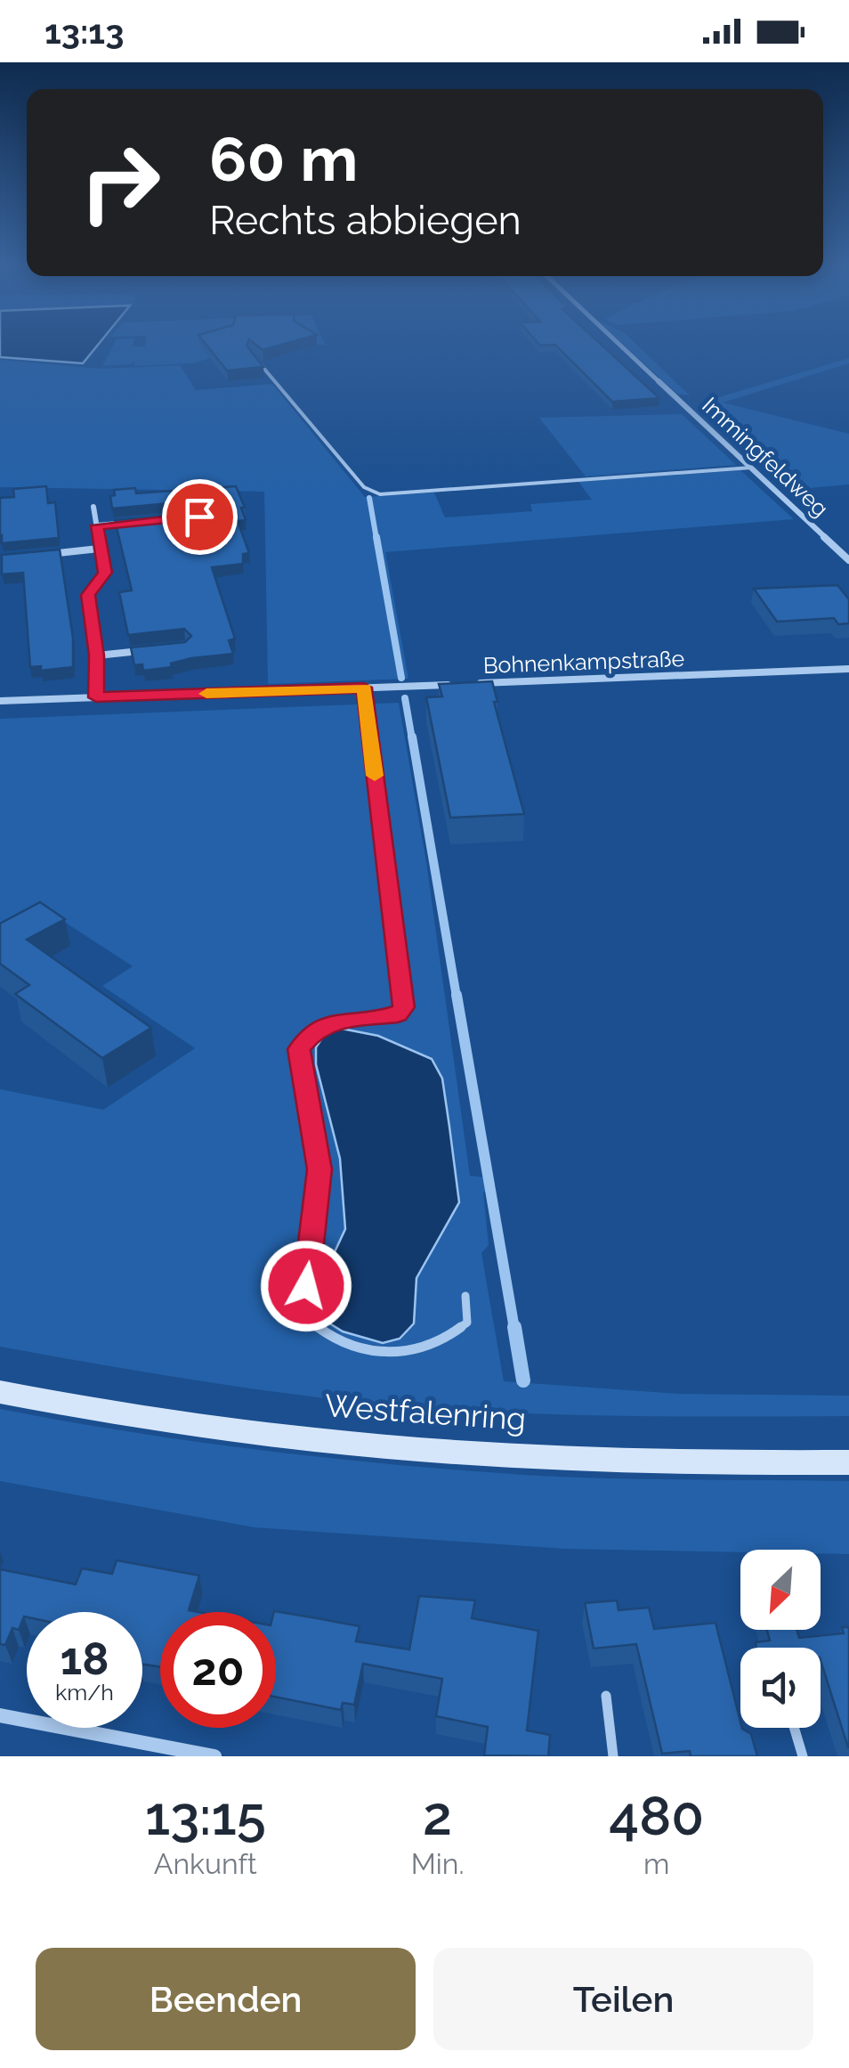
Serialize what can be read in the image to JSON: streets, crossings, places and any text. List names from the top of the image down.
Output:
{
  "streets": {
    "street": ["Immingfeldweg", "Bohnenkampstraße", "Westfalenring"]
  },
  "north": "bottom left",
  "page": {
    "status": "13:13",
    "turn": ["60 m", "Rechts abbiegen"],
    "speed": "18 km/h",
    "limit": "20",
    "eta": [
      "13:15",
      "Ankunft",
      "2",
      "Min.",
      "480",
      "m"
    ],
    "buttons": ["Beenden", "Teilen"]
  }
}
